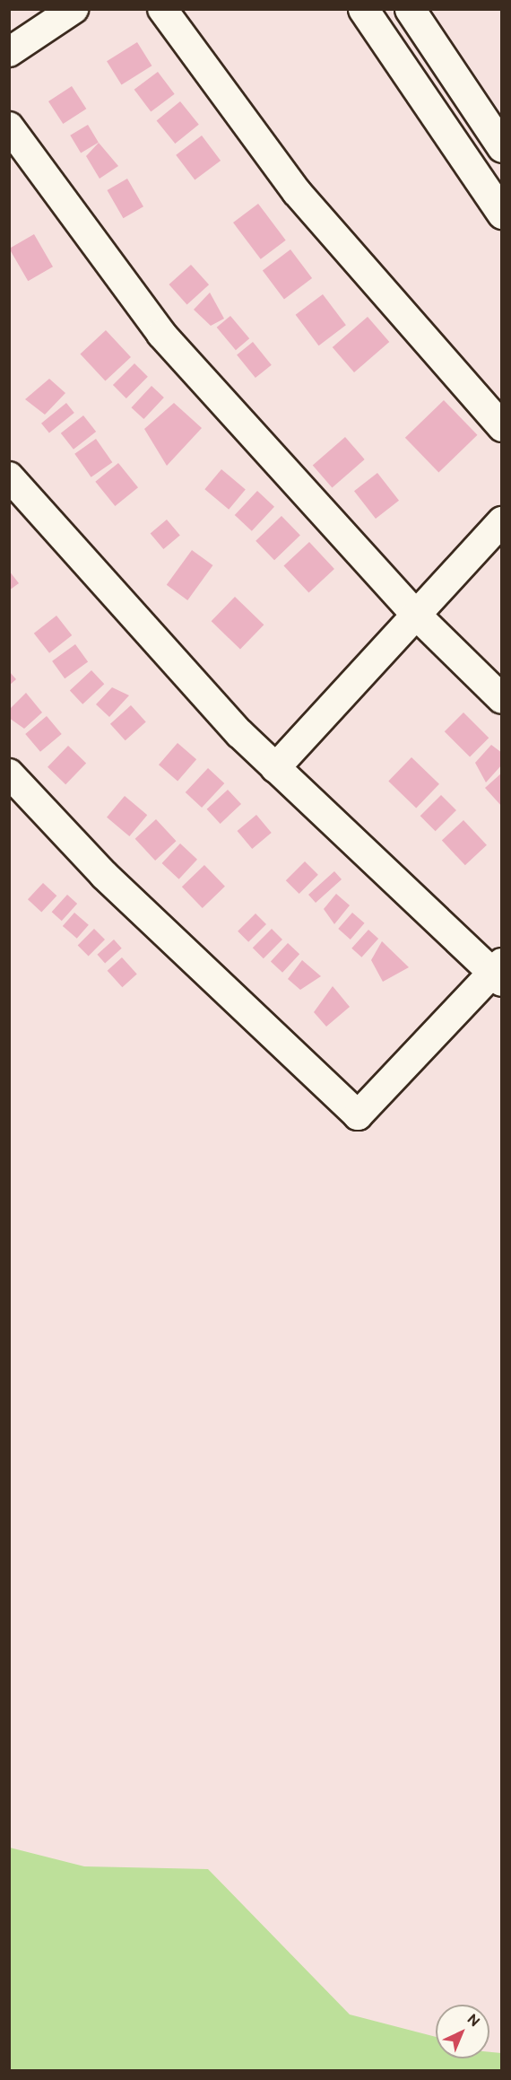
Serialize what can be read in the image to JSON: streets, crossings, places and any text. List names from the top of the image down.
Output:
{
  "north": "top right"
}
